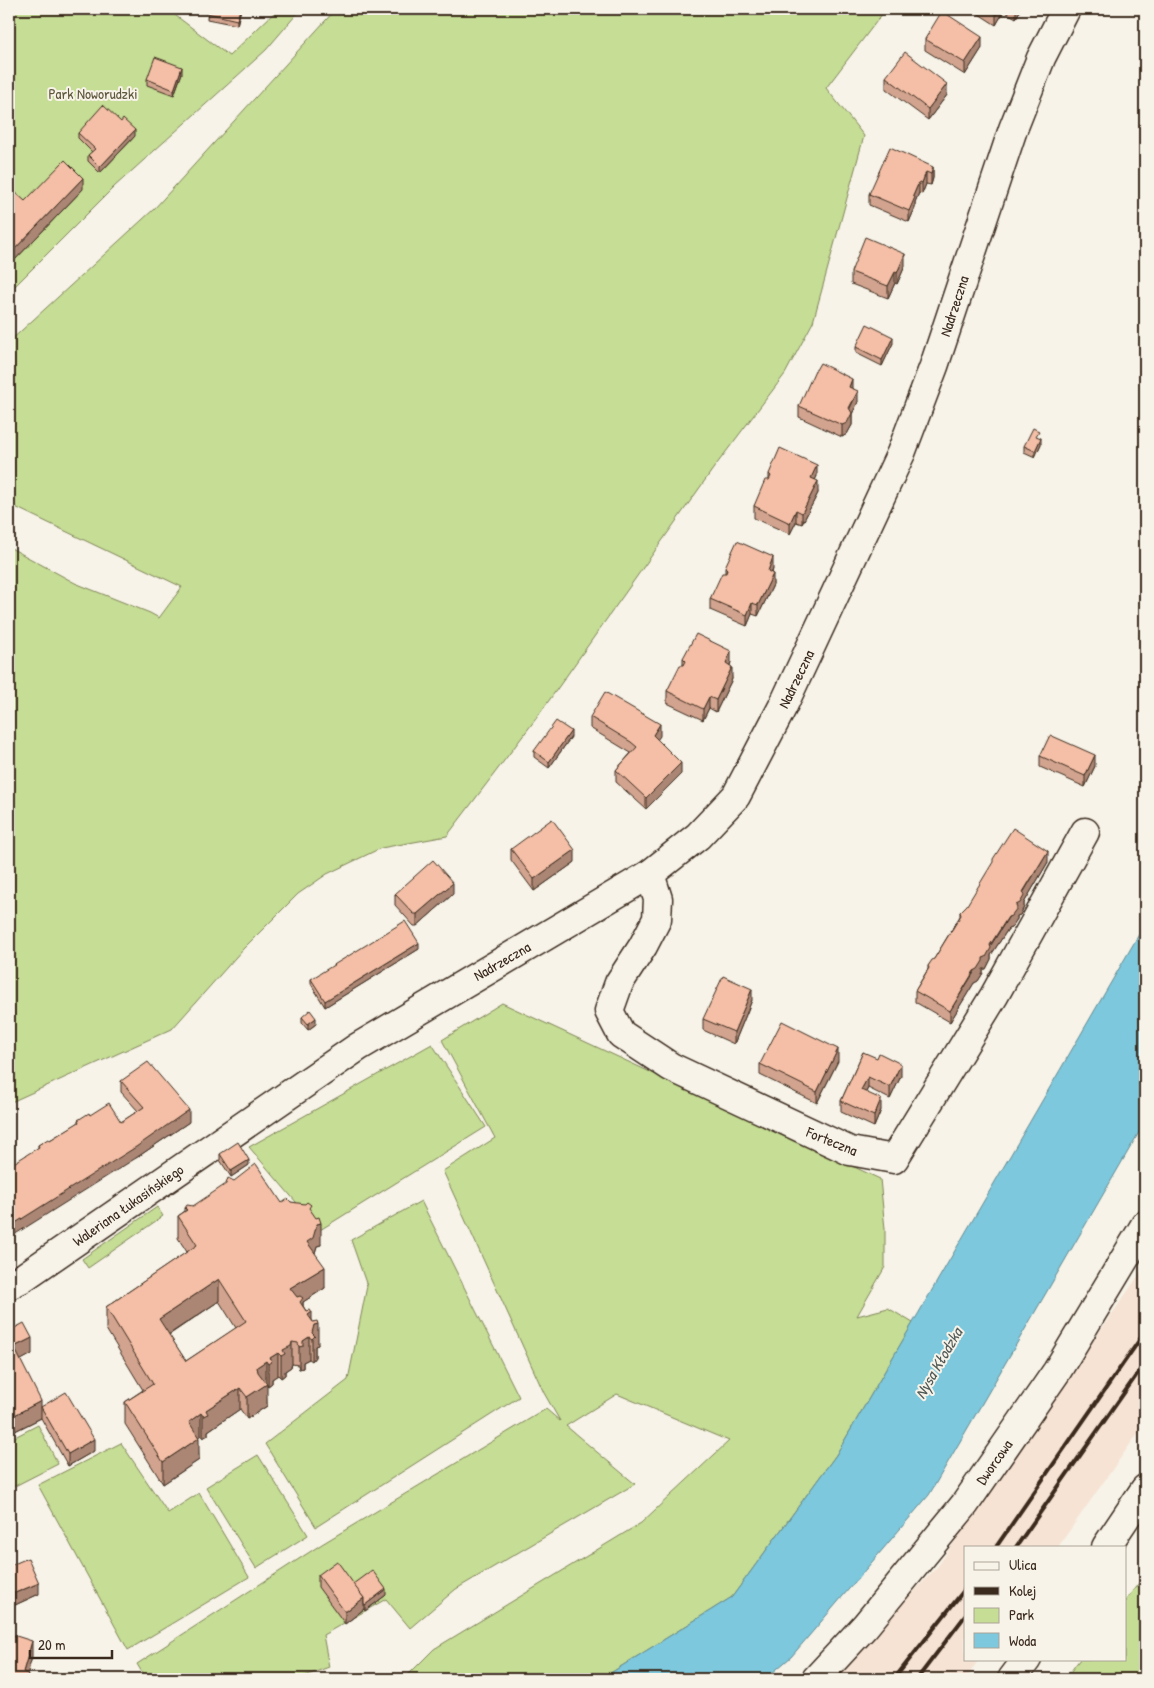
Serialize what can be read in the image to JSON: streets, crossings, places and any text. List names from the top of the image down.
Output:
{
  "streets": {
    "street": [
      "Nadrzeczna",
      "Forteczna",
      "Waleriana Łukasińskiego",
      "Dworcowa"
    ]
  },
  "crossings": [
    ["Nadrzeczna", "Forteczna"],
    ["Nadrzeczna", "Waleriana Łukasińskiego"]
  ],
  "water": ["Nysa Kłodzka"],
  "parks": ["Park Noworudzki"],
  "legend": [
    "Ulica",
    "Kolej",
    "Park",
    "Woda"
  ],
  "scale_bar": "20 m"
}
